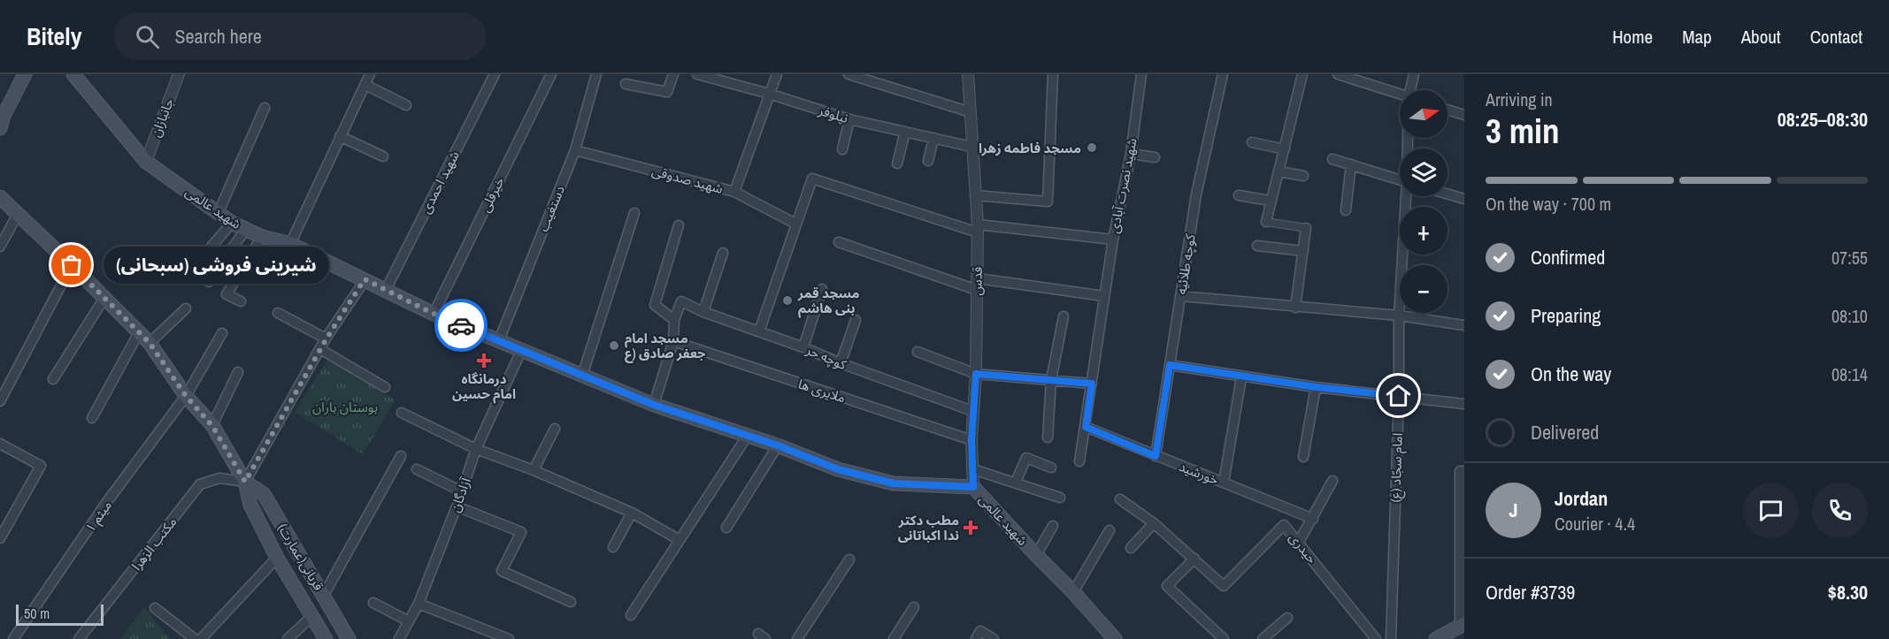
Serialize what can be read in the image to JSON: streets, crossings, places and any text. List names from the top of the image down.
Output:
{
  "streets": {
    "main road": ["شهید عالمی", "(عمارت)قربانی"],
    "street": [
      "نیلوفر",
      "جانبازان",
      "شهید صدوقی",
      "شهید احمدی",
      "شهید نصرت آبادی",
      "خیرقلی",
      "دستغیب",
      "کوچه طلائیه",
      "قدس",
      "کوچه حر",
      "ملایری ها",
      "امام سجّاد (ع)",
      "خورشید",
      "آزادگان",
      "میثم ۱",
      "مکتب الزهرا",
      "حیدری"
    ]
  },
  "crossings": [
    ["نیلوفر", "قدس"],
    ["جانبازان", "شهید عالمی"],
    ["شهید صدوقی", "دستغیب"],
    ["شهید احمدی", "شهید عالمی"],
    ["شهید نصرت آبادی", "خورشید"],
    ["خیرقلی", "شهید عالمی"],
    ["شهید عالمی", "دستغیب"],
    ["شهید عالمی", "قدس"],
    ["شهید عالمی", "آزادگان"],
    ["کوچه طلائیه", "خورشید"],
    ["قدس", "کوچه حر"],
    ["قدس", "ملایری ها"],
    ["میثم ۱", "(عمارت)قربانی"],
    ["مکتب الزهرا", "(عمارت)قربانی"]
  ],
  "parks": ["بوستان باران"],
  "places": {
    "other": [
      "مسجد فاطمه زهرا",
      "شیرینی فروشی (سبحانی)",
      "مسجد قمر بنی هاشم",
      "مسجد امام جعفر صادق (ع"
    ],
    "health": ["درمانگاه امام حسین", "مطب دکتر ندا اکباتانی"]
  },
  "scale_bar": "50 m",
  "north": "right",
  "page": {
    "header": "Bitely",
    "search": "Search here",
    "nav": [
      "Home",
      "Map",
      "About",
      "Contact"
    ],
    "heading": ["3 min", "Arriving in", "08:25–08:30"],
    "panel": [
      "Jordan",
      "Courier · 4.4",
      "Order #3739",
      "$8.30"
    ],
    "map_buttons": ["+", "−"],
    "bar": "On the way · 700 m",
    "list": [
      ["Confirmed", "07:55"],
      ["Preparing", "08:10"],
      ["On the way", "08:14"],
      "Delivered"
    ],
    "bubble": "شیرینی فروشی (سبحانی)",
    "round": "J",
    "scale": "50 m"
  }
}
